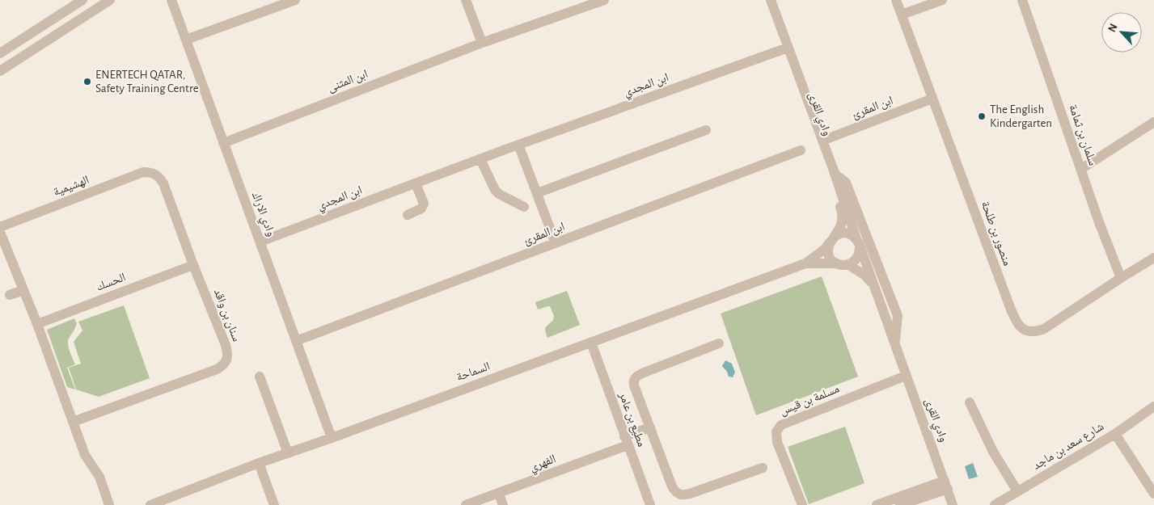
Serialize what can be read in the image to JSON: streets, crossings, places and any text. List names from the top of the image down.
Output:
{
  "streets": {
    "street": [
      "ابن المثنى",
      "ابن المجدي",
      "ابن المقرئ",
      "وادي القرى",
      "سلمان بن ثمامة",
      "الهشيمية",
      "وادي الاراك",
      "منصور بن طلحة",
      "الحسك",
      "سنان بن واقد",
      "السماحة",
      "مسلمة بن قيس",
      "مطيع بن عامر",
      "شارع سعد بن ماجد",
      "الفهري"
    ]
  },
  "crossings": [
    ["ابن المثنى", "وادي الاراك"],
    ["ابن المجدي", "وادي القرى"],
    ["ابن المجدي", "وادي الاراك"],
    ["ابن المقرئ", "وادي القرى"],
    ["ابن المقرئ", "وادي الاراك"],
    ["ابن المقرئ", "منصور بن طلحة"],
    ["وادي القرى", "السماحة"],
    ["وادي القرى", "مسلمة بن قيس"],
    ["سلمان بن ثمامة", "منصور بن طلحة"],
    ["الهشيمية", "سنان بن واقد"],
    ["وادي الاراك", "السماحة"],
    ["الحسك", "سنان بن واقد"],
    ["السماحة", "مطيع بن عامر"],
    ["مطيع بن عامر", "الفهري"]
  ],
  "places": ["ENERTECH QATAR, Safety Training Centre", "The English Kindergarten"],
  "north": "top left"
}
